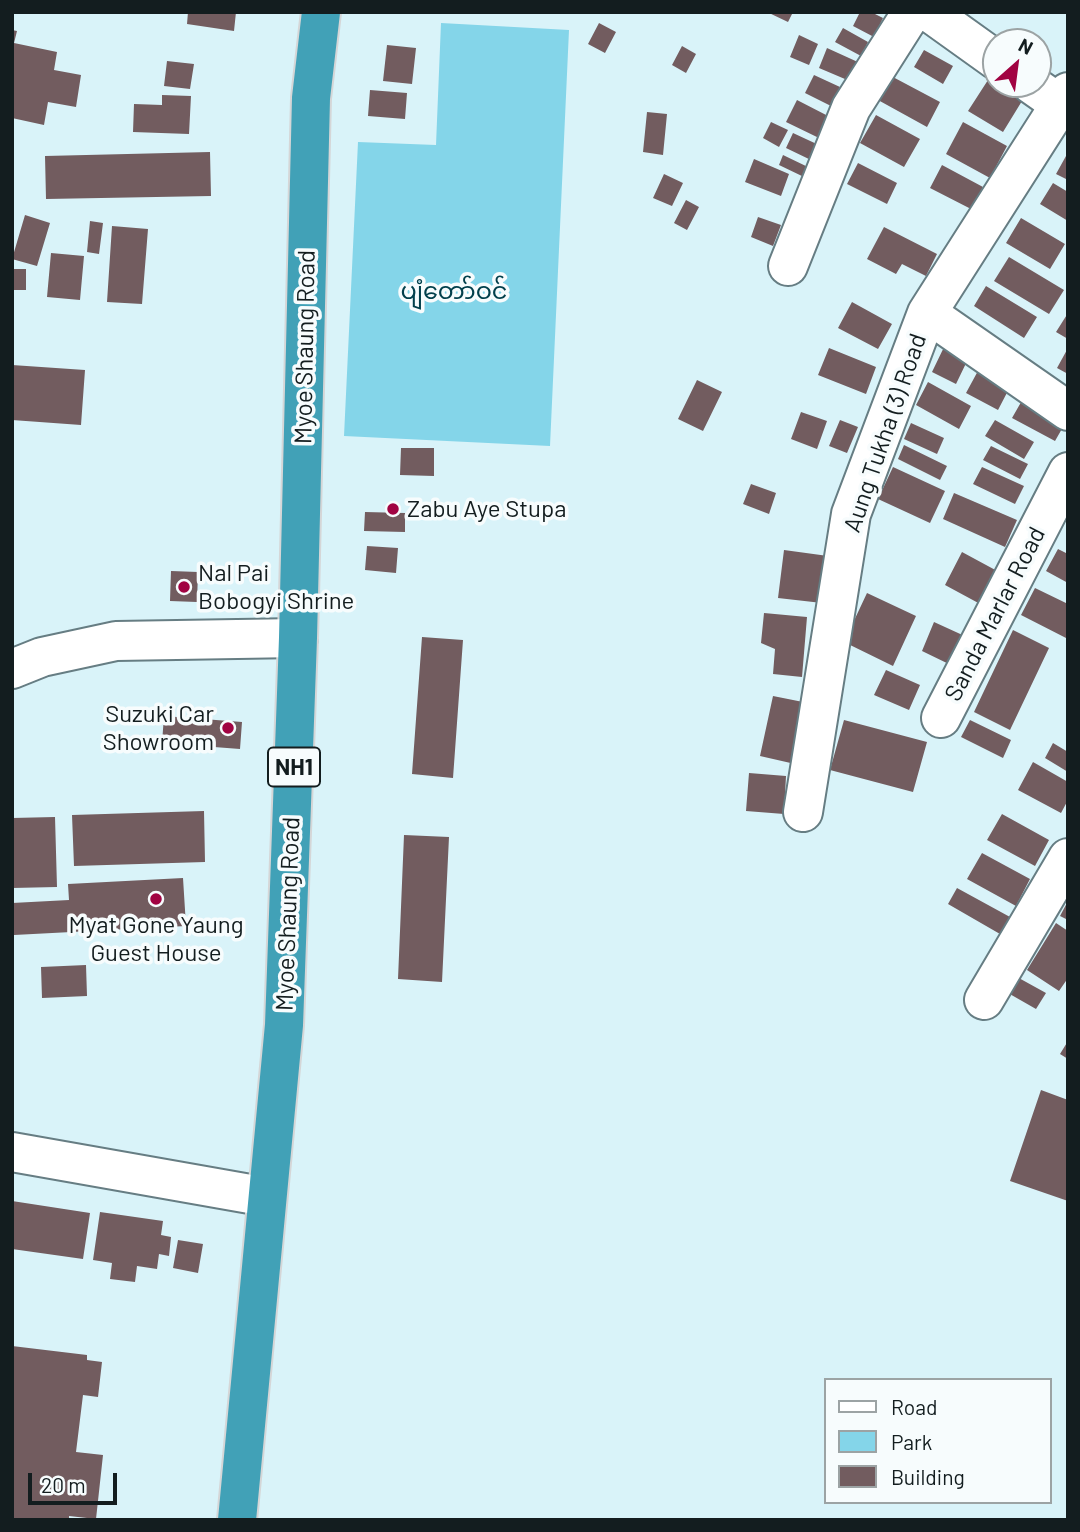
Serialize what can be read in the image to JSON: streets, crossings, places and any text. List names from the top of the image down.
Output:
{
  "streets": {
    "highway": ["Myoe Shaung Road", "NH1"],
    "street": ["Aung Tukha (3) Road", "Sanda Marlar Road"]
  },
  "parks": ["ပျံတော်ဝင်"],
  "places": [
    "Zabu Aye Stupa",
    "Nal Pai Bobogyi Shrine",
    "Suzuki Car Showroom",
    "Myat Gone Yaung Guest House"
  ],
  "legend": ["Road", "Park", "Building"],
  "scale_bar": "20 m",
  "north": "top right"
}
